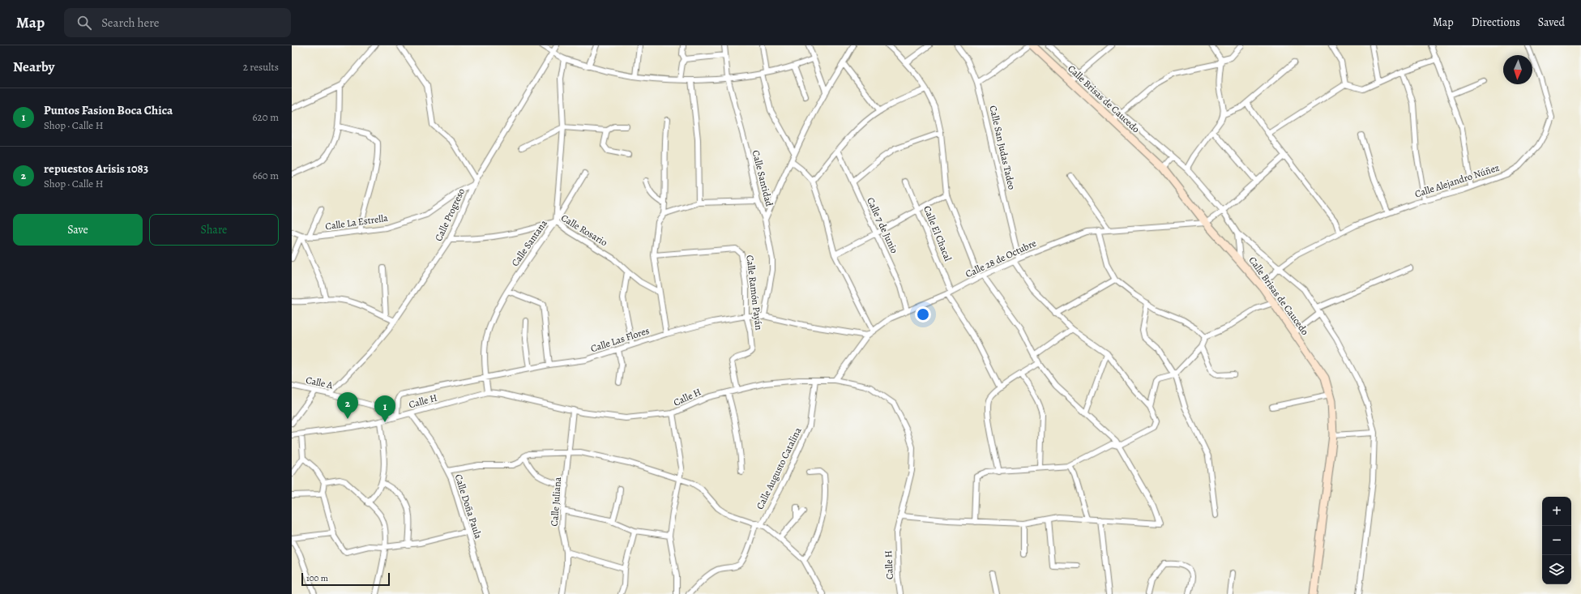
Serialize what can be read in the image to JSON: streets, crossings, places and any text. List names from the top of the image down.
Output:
{
  "streets": {
    "street": [
      "Calle Brisas de Caucedo",
      "Calle San Judas Tadeo",
      "Calle Santidad",
      "Calle Alejandro Núñez",
      "Calle Progreso",
      "Calle La Estrella",
      "Calle 7 de Junio",
      "Calle Rosario",
      "Calle El Chacal",
      "Calle Santana",
      "Calle 28 de Octubre",
      "Calle Ramón Payán",
      "Calle Las Flores",
      "Calle A",
      "Calle H",
      "Calle Augusto Catalina",
      "Calle Juliana",
      "Calle Doña Paula"
    ]
  },
  "crossings": [
    ["Calle Brisas de Caucedo", "Calle Alejandro Núñez"],
    ["Calle Brisas de Caucedo", "Calle 28 de Octubre"],
    ["Calle San Judas Tadeo", "Calle 28 de Octubre"],
    ["Calle Santidad", "Calle Las Flores"],
    ["Calle Progreso", "Calle La Estrella"],
    ["Calle Progreso", "Calle Rosario"],
    ["Calle Progreso", "Calle A"],
    ["Calle 7 de Junio", "Calle 28 de Octubre"],
    ["Calle Rosario", "Calle Santana"],
    ["Calle El Chacal", "Calle 28 de Octubre"],
    ["Calle Santana", "Calle Las Flores"],
    ["Calle Santana", "Calle H"],
    ["Calle 28 de Octubre", "Calle Las Flores"],
    ["Calle 28 de Octubre", "Calle H"],
    ["Calle Ramón Payán", "Calle Las Flores"],
    ["Calle Ramón Payán", "Calle H"],
    ["Calle Las Flores", "Calle A"],
    ["Calle Las Flores", "Calle H"],
    ["Calle A", "Calle H"],
    ["Calle H", "Calle Augusto Catalina"],
    ["Calle H", "Calle Juliana"],
    ["Calle H", "Calle Doña Paula"]
  ],
  "scale_bar": "100 m",
  "north": "bottom",
  "page": {
    "header": "Map",
    "search": "Search here",
    "nav": ["Map", "Directions", "Saved"],
    "heading": ["Nearby", "2 results"],
    "list": [
      {
        "mark": "1",
        "name": "Puntos Fasion Boca Chica",
        "note": "Shop · Calle H",
        "value": "620 m"
      },
      {
        "mark": "2",
        "name": "repuestos Arisis 1083",
        "note": "Shop · Calle H",
        "value": "660 m"
      }
    ],
    "buttons": ["Save", "Share"],
    "pins": ["2", "1"],
    "map_buttons": ["+", "−"],
    "scale": "100 m"
  }
}
